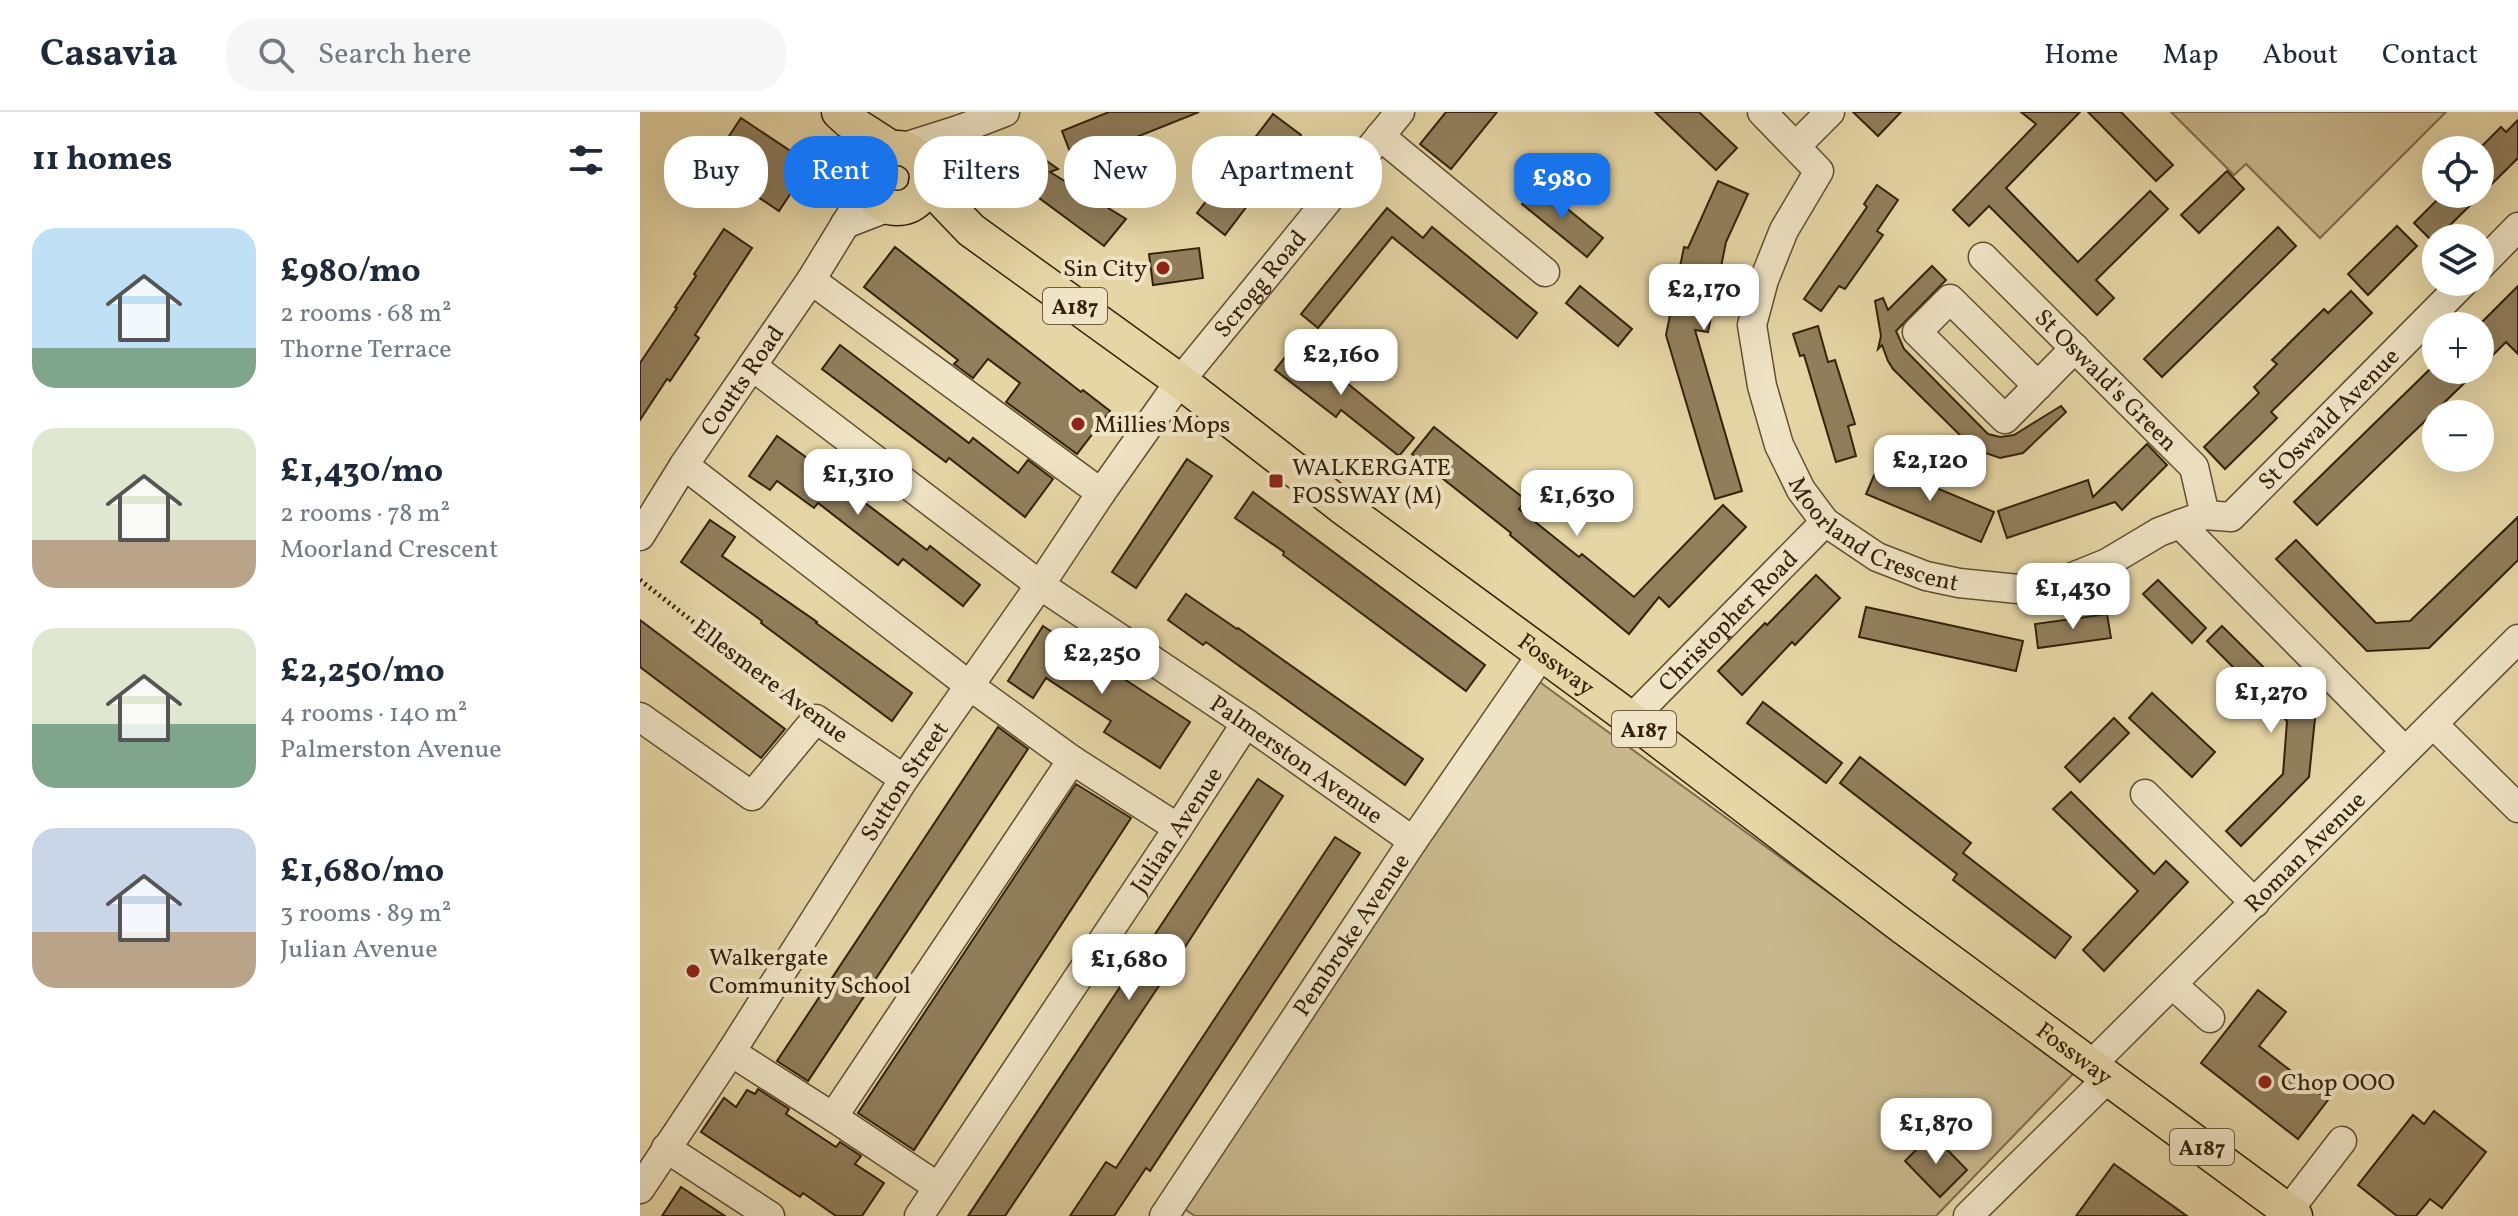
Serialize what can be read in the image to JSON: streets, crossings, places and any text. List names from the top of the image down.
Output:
{
  "streets": {
    "main road": ["A187", "Fossway"],
    "street": [
      "Scrogg Road",
      "St Oswald's Green",
      "Coutts Road",
      "St Oswald Avenue",
      "Moorland Crescent",
      "Christopher Road",
      "Ellesmere Avenue",
      "Palmerston Avenue",
      "Sutton Street",
      "Julian Avenue",
      "Roman Avenue",
      "Pembroke Avenue"
    ]
  },
  "crossings": [
    ["Scrogg Road", "Fossway"],
    ["Scrogg Road", "Sutton Street"],
    ["St Oswald's Green", "St Oswald Avenue"],
    ["St Oswald's Green", "Moorland Crescent"],
    ["Coutts Road", "Palmerston Avenue"],
    ["St Oswald Avenue", "Moorland Crescent"],
    ["Moorland Crescent", "Christopher Road"],
    ["Christopher Road", "Fossway"],
    ["Fossway", "Sutton Street"],
    ["Fossway", "Roman Avenue"],
    ["Fossway", "Pembroke Avenue"],
    ["Ellesmere Avenue", "Sutton Street"],
    ["Palmerston Avenue", "Sutton Street"],
    ["Palmerston Avenue", "Julian Avenue"],
    ["Palmerston Avenue", "Pembroke Avenue"]
  ],
  "places": {
    "other": [
      "Sin City",
      "Millies Mops",
      "Walkergate Community School",
      "Chop OOO"
    ],
    "transit": ["WALKERGATE FOSSWAY (M)"]
  },
  "page": {
    "header": "Casavia",
    "search": "Search here",
    "nav": [
      "Home",
      "Map",
      "About",
      "Contact"
    ],
    "heading": "11 homes",
    "map_buttons": ["+", "−"],
    "chip": [
      "Buy",
      "Rent",
      "Filters",
      "New",
      "Apartment"
    ],
    "price": [
      "£980",
      "£2,170",
      "£2,160",
      "£2,120",
      "£1,310",
      "£1,630",
      "£1,430",
      "£2,250",
      "£1,270",
      "£1,680",
      "£1,870"
    ],
    "list": [
      {
        "name": "£980/mo",
        "note": "2 rooms · 68 m² · Thorne Terrace"
      },
      {
        "name": "£1,430/mo",
        "note": "2 rooms · 78 m² · Moorland Crescent"
      },
      {
        "name": "£2,250/mo",
        "note": "4 rooms · 140 m² · Palmerston Avenue"
      },
      {
        "name": "£1,680/mo",
        "note": "3 rooms · 89 m² · Julian Avenue"
      }
    ]
  }
}
